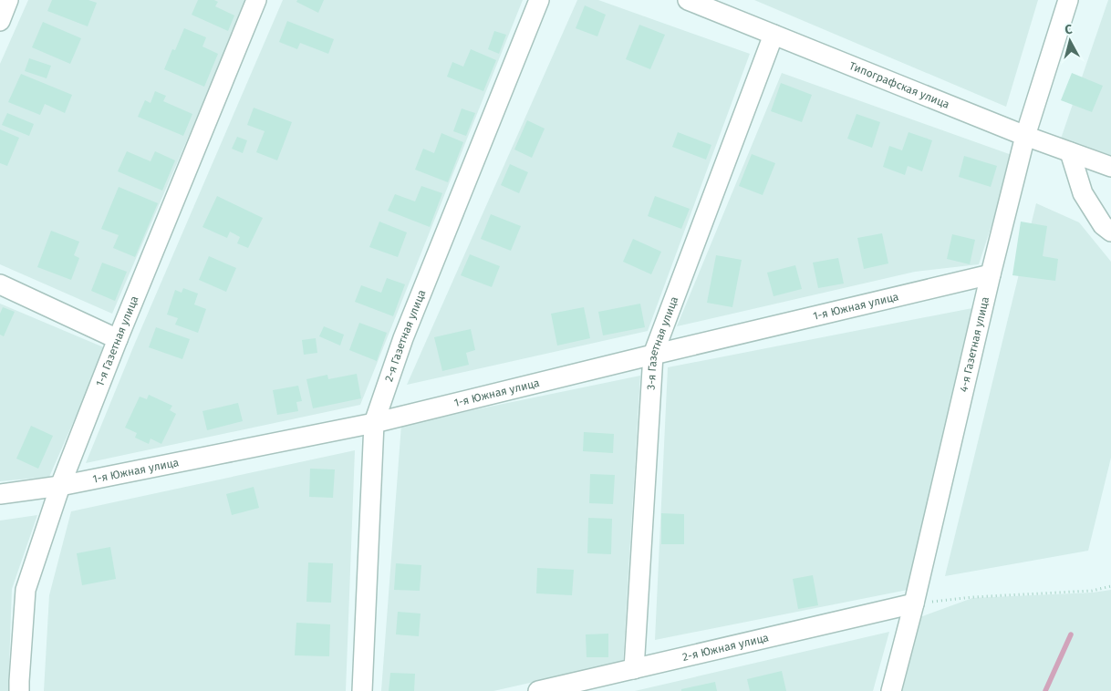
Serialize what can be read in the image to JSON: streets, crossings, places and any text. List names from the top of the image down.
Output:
{
  "streets": {
    "street": [
      "Типографская улица",
      "1-я Южная улица",
      "2-я Газетная улица",
      "1-я Газетная улица",
      "3-я Газетная улица",
      "4-я Газетная улица",
      "2-я Южная улица"
    ]
  },
  "crossings": [
    ["Типографская улица", "3-я Газетная улица"],
    ["Типографская улица", "4-я Газетная улица"],
    ["1-я Южная улица", "2-я Газетная улица"],
    ["1-я Южная улица", "1-я Газетная улица"],
    ["1-я Южная улица", "3-я Газетная улица"],
    ["1-я Южная улица", "4-я Газетная улица"],
    ["3-я Газетная улица", "2-я Южная улица"],
    ["4-я Газетная улица", "2-я Южная улица"]
  ],
  "north": "top"
}
